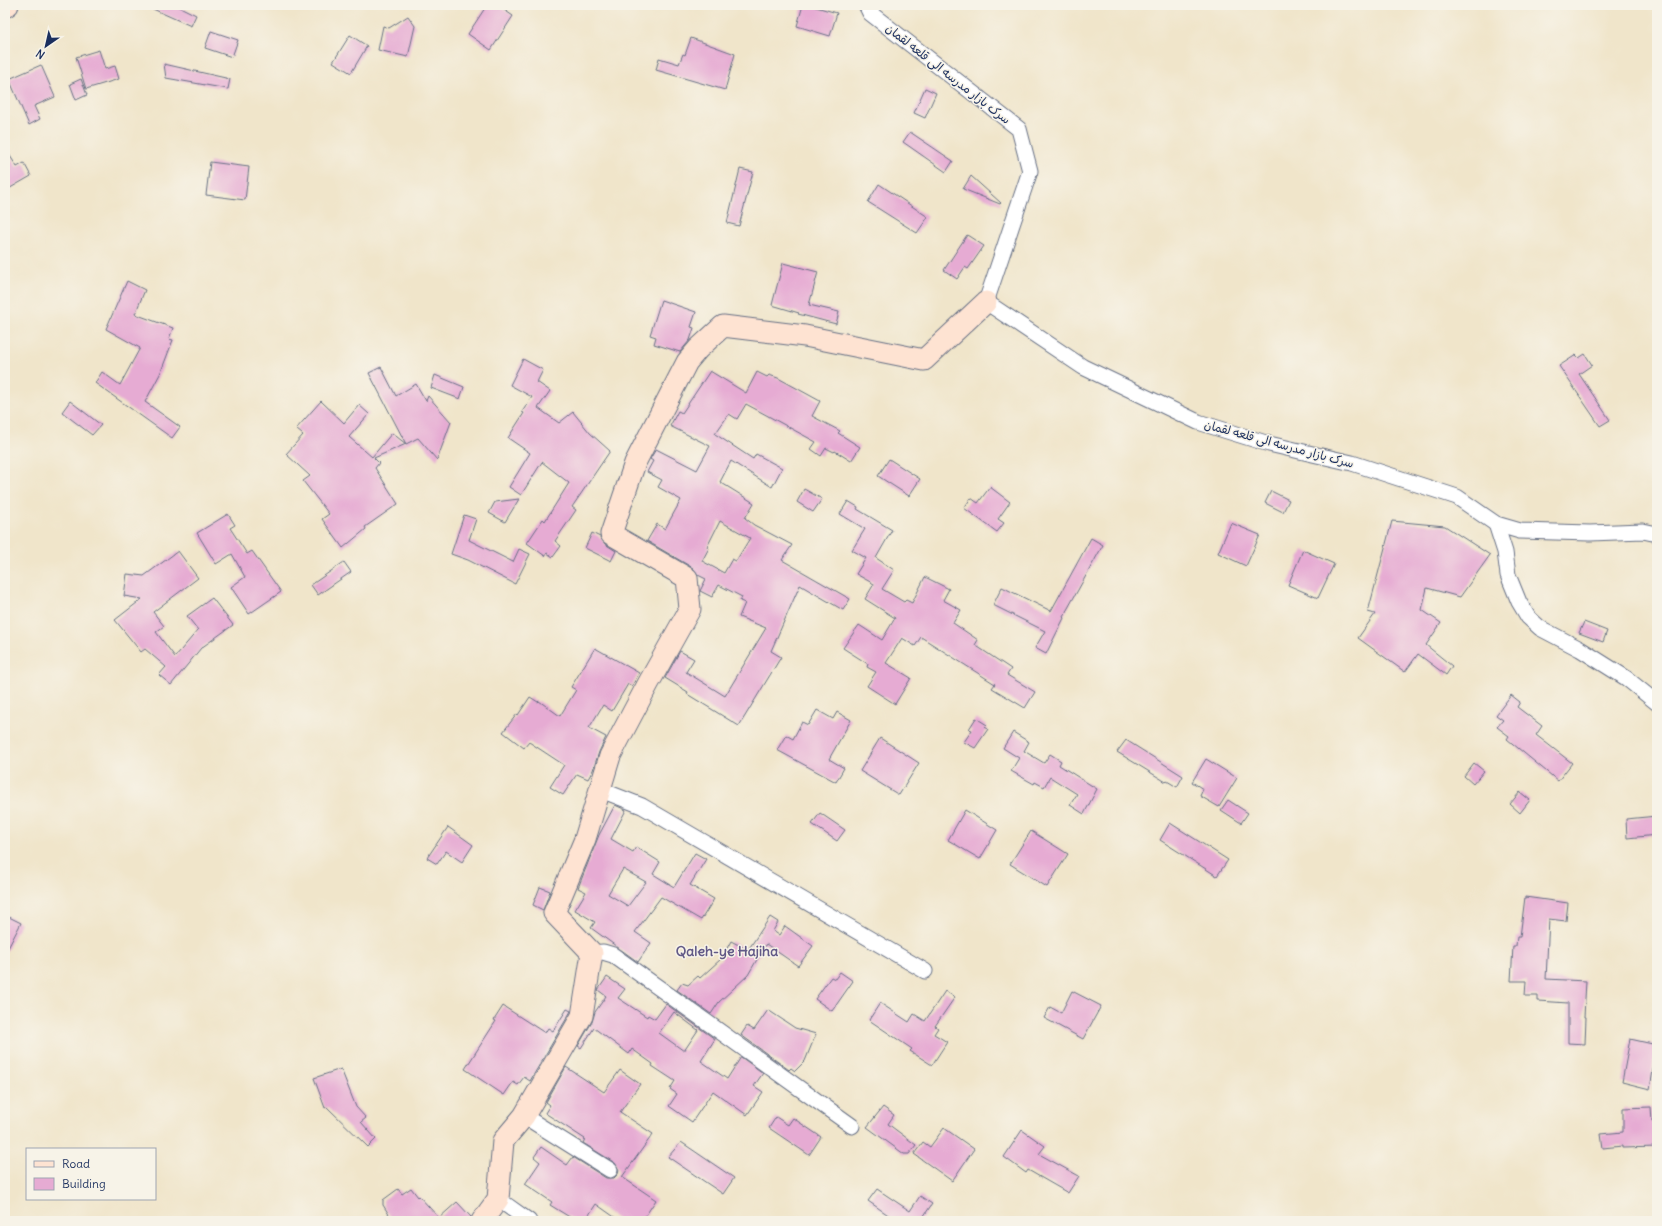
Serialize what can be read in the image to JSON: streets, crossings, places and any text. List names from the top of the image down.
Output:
{
  "streets": {
    "street": ["سرک بازار مدرسه الی قلعه لقمان"]
  },
  "districts": ["Qaleh-ye Hajiha"],
  "legend": ["Road", "Building"],
  "north": "bottom left"
}
